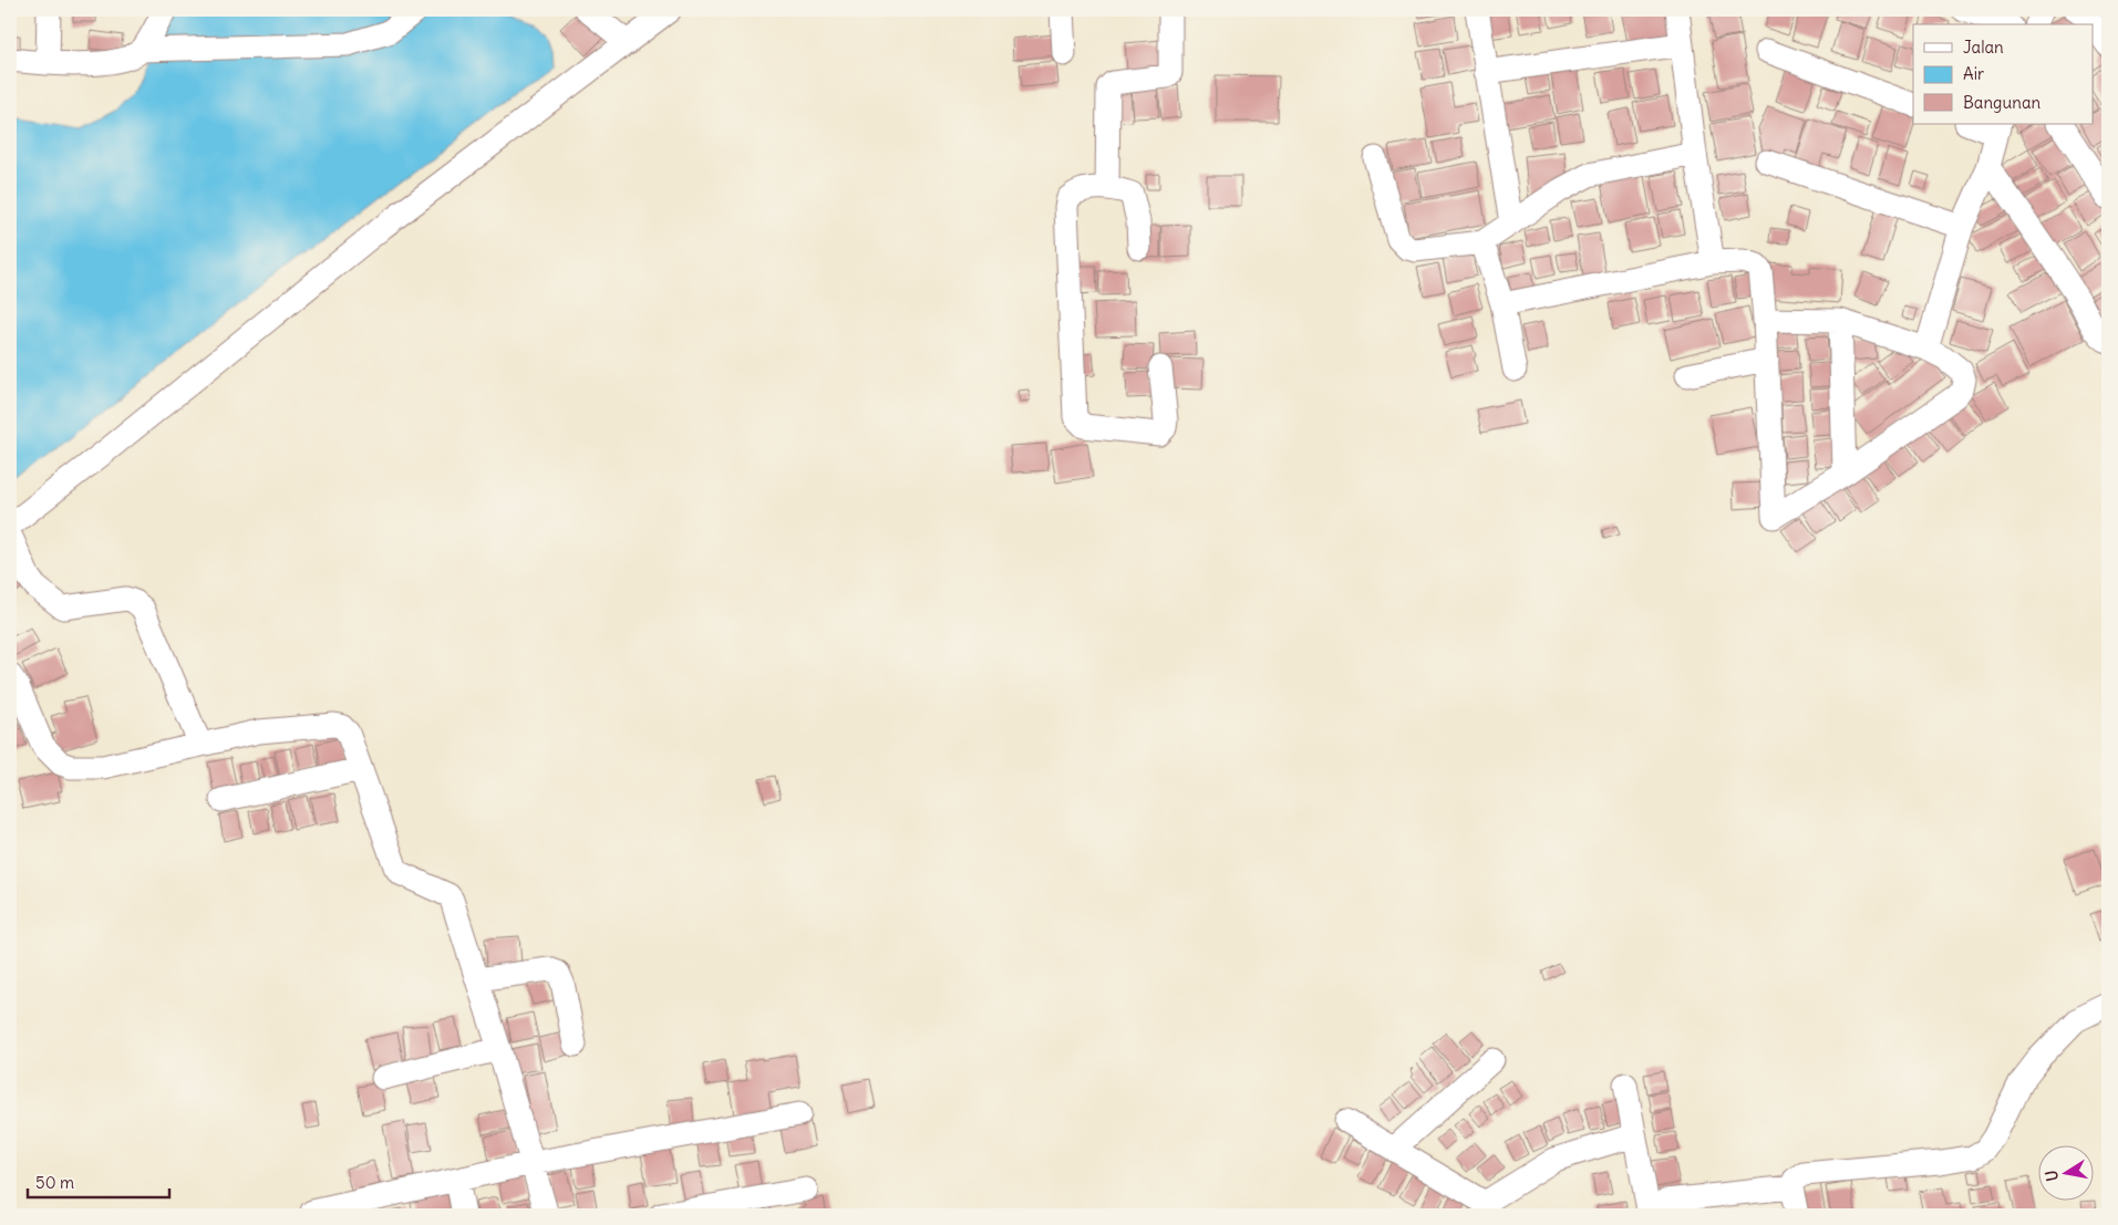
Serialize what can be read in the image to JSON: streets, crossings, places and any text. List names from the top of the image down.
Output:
{
  "legend": ["Jalan", "Air", "Bangunan"],
  "scale_bar": "50 m",
  "north": "left"
}
